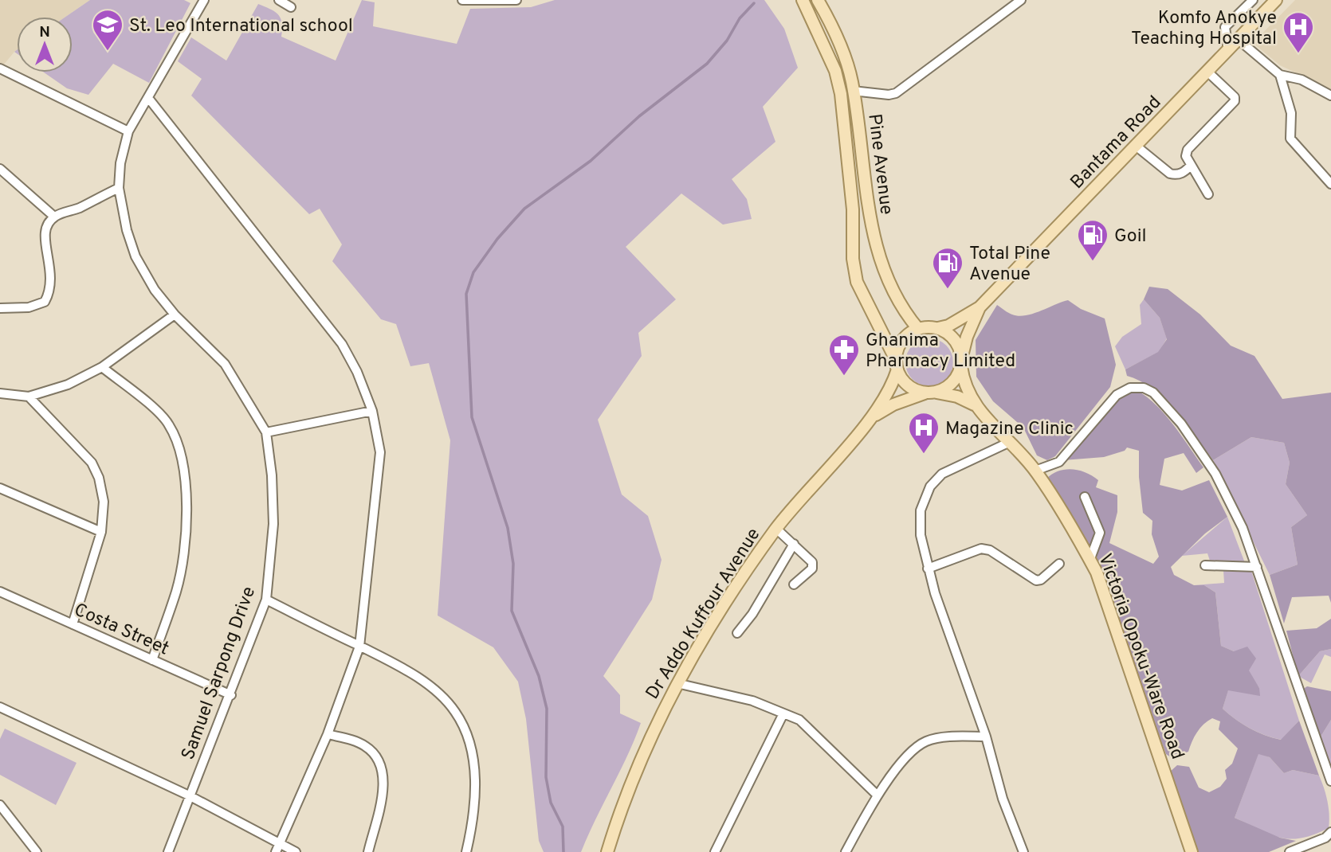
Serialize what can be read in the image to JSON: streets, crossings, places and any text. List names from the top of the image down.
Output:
{
  "streets": {
    "main road": [
      "Bantama Road",
      "Pine Avenue",
      "Dr Addo Kuffour Avenue",
      "Victoria Opoku-Ware Road"
    ],
    "street": ["Costa Street", "Samuel Sarpong Drive"]
  },
  "crossings": [
    ["Costa Street", "Samuel Sarpong Drive"]
  ],
  "places": {
    "school or university": ["St. Leo International school"],
    "hospital": ["Komfo Anokye Teaching Hospital", "Magazine Clinic"],
    "fuel station": ["Goil", "Total Pine Avenue"],
    "pharmacy": ["Ghanima Pharmacy Limited"]
  },
  "north": "top"
}
